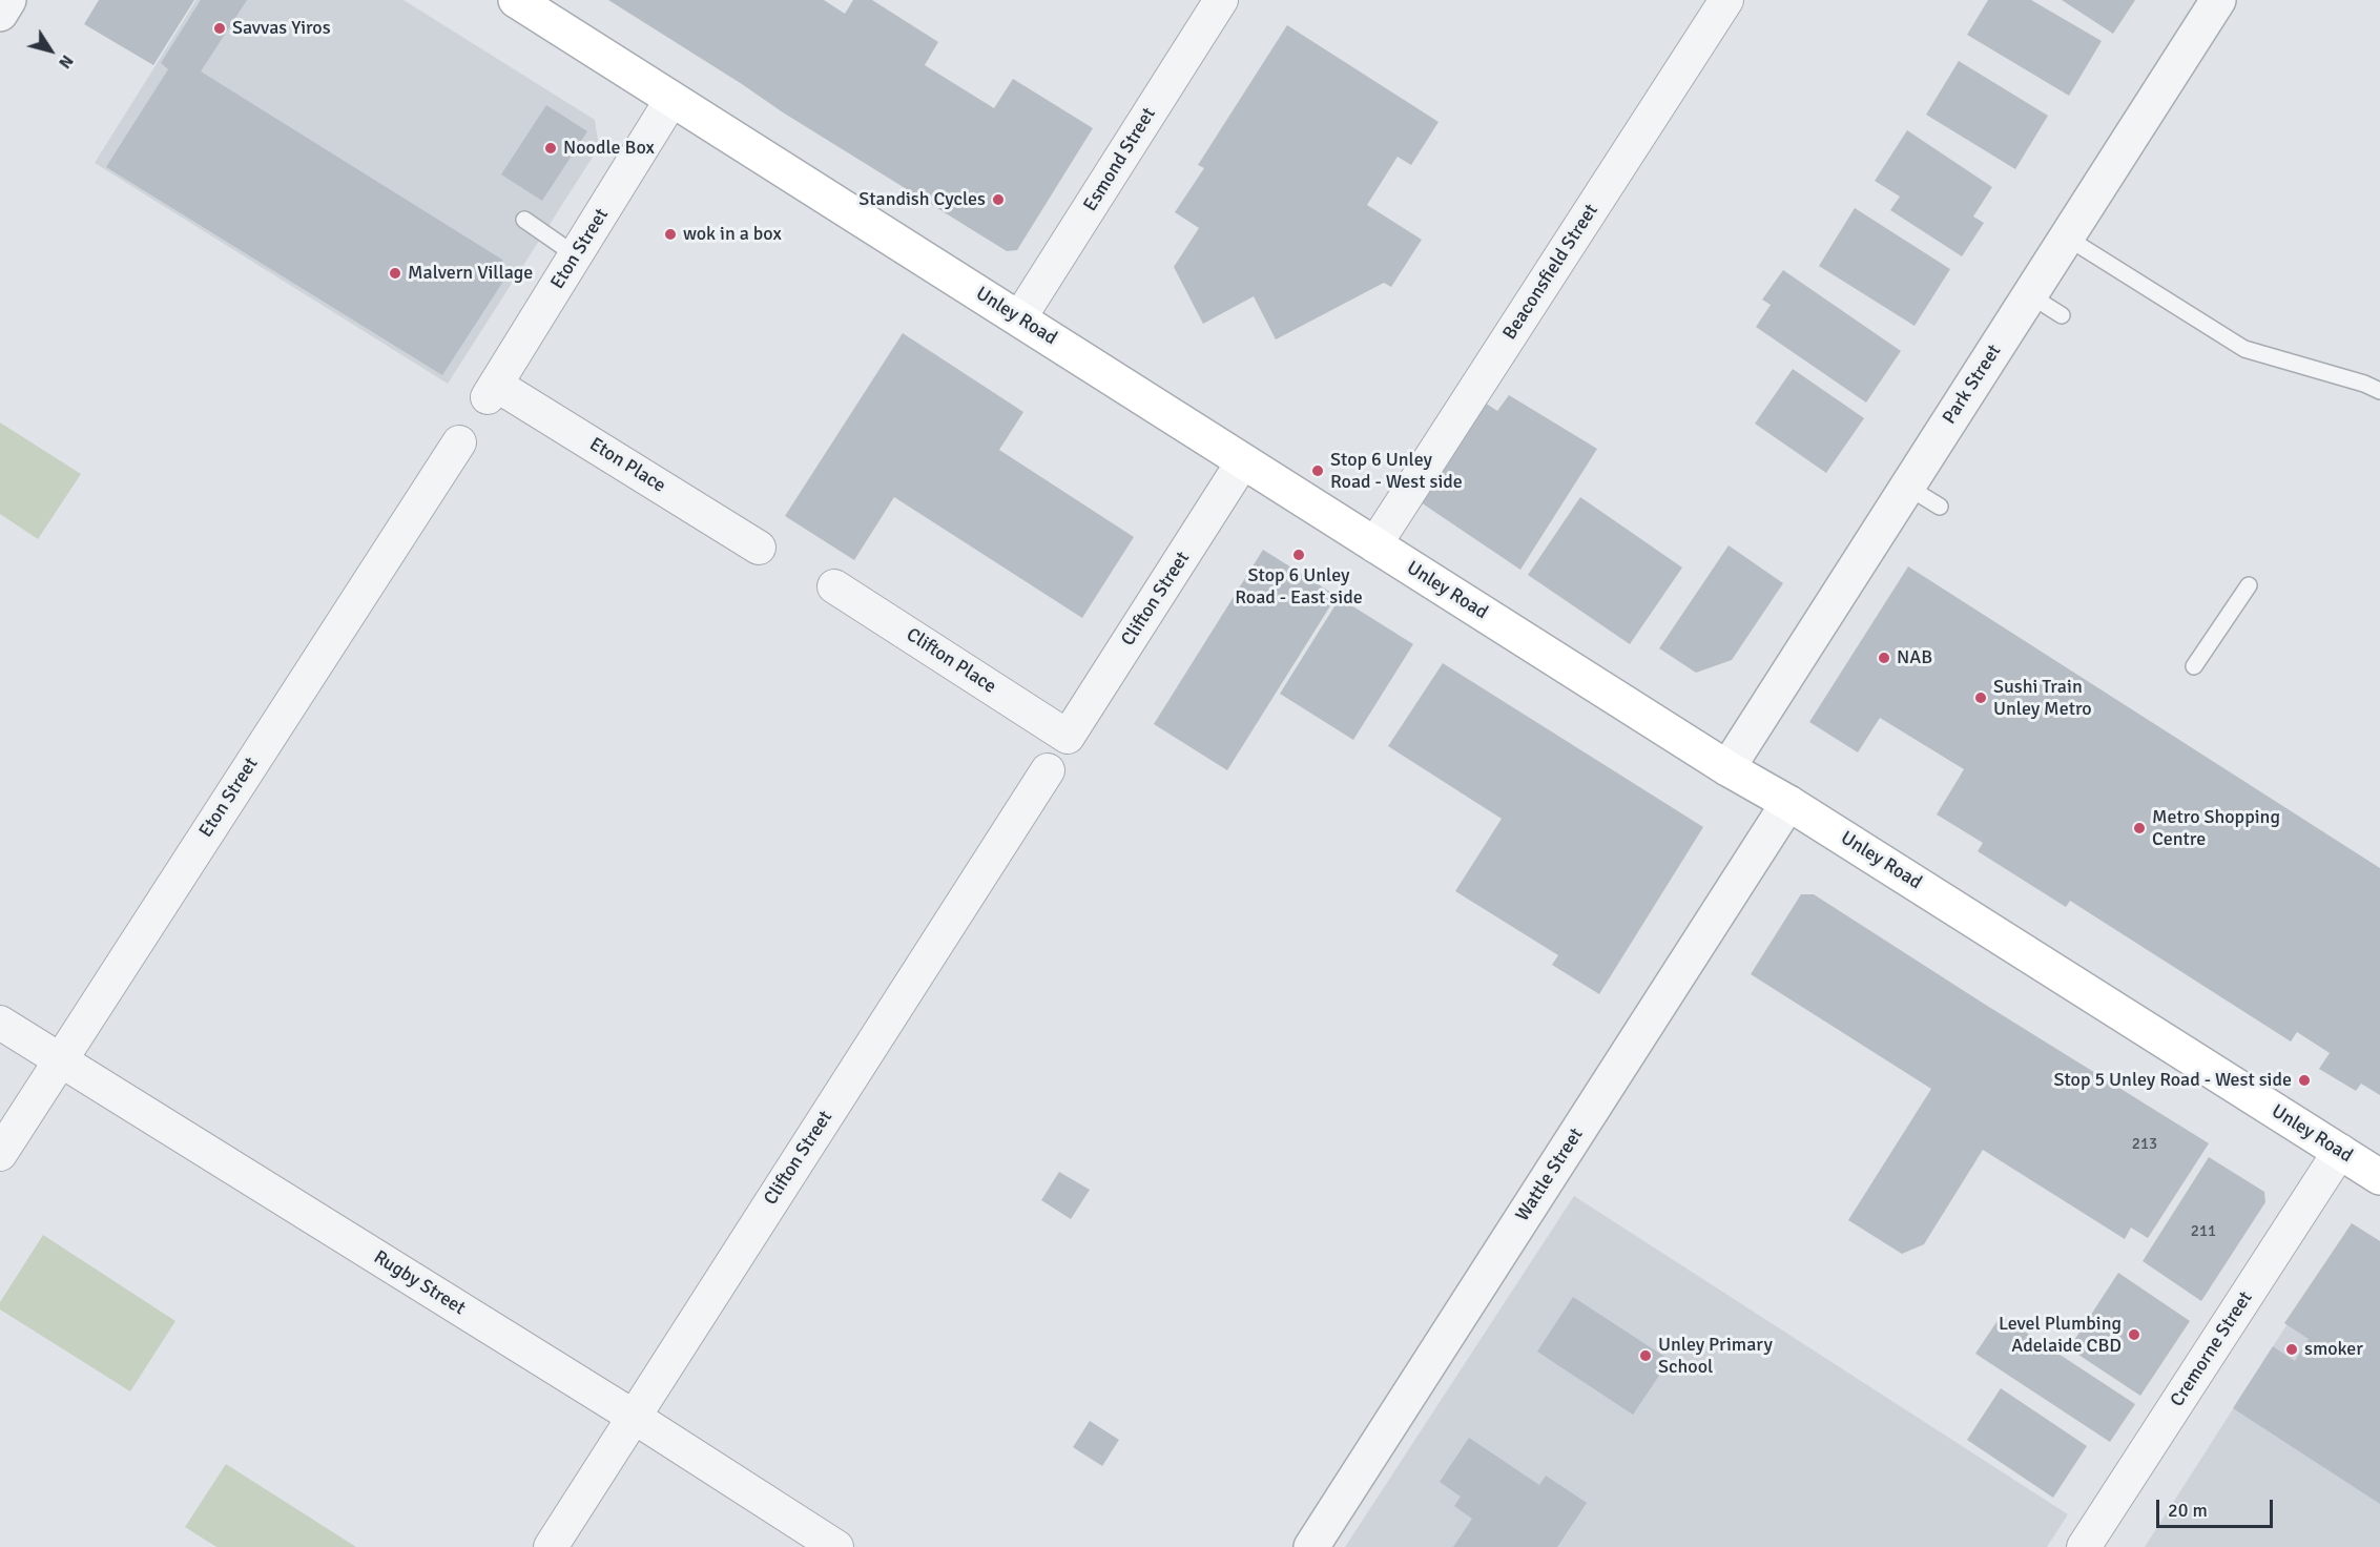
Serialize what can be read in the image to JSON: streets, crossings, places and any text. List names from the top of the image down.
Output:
{
  "streets": {
    "main road": ["Unley Road"],
    "street": [
      "Esmond Street",
      "Eton Street",
      "Beaconsfield Street",
      "Park Street",
      "Eton Place",
      "Clifton Street",
      "Clifton Place",
      "Wattle Street",
      "Rugby Street",
      "Cremorne Street"
    ]
  },
  "crossings": [
    ["Esmond Street", "Unley Road"],
    ["Eton Street", "Unley Road"],
    ["Eton Street", "Eton Place"],
    ["Eton Street", "Rugby Street"],
    ["Beaconsfield Street", "Unley Road"],
    ["Unley Road", "Park Street"],
    ["Unley Road", "Clifton Street"],
    ["Unley Road", "Wattle Street"],
    ["Unley Road", "Cremorne Street"],
    ["Clifton Street", "Clifton Place"],
    ["Clifton Street", "Rugby Street"]
  ],
  "places": [
    "Savvas Yiros",
    "Noodle Box",
    "Standish Cycles",
    "wok in a box",
    "Malvern Village",
    "Stop 6 Unley Road - West side",
    "Stop 6 Unley Road - East side",
    "NAB",
    "Sushi Train Unley Metro",
    "Metro Shopping Centre",
    "Stop 5 Unley Road - West side",
    "Level Plumbing Adelaide CBD",
    "smoker",
    "Unley Primary School"
  ],
  "house_numbers": ["213", "211"],
  "scale_bar": "20 m",
  "north": "bottom right"
}
